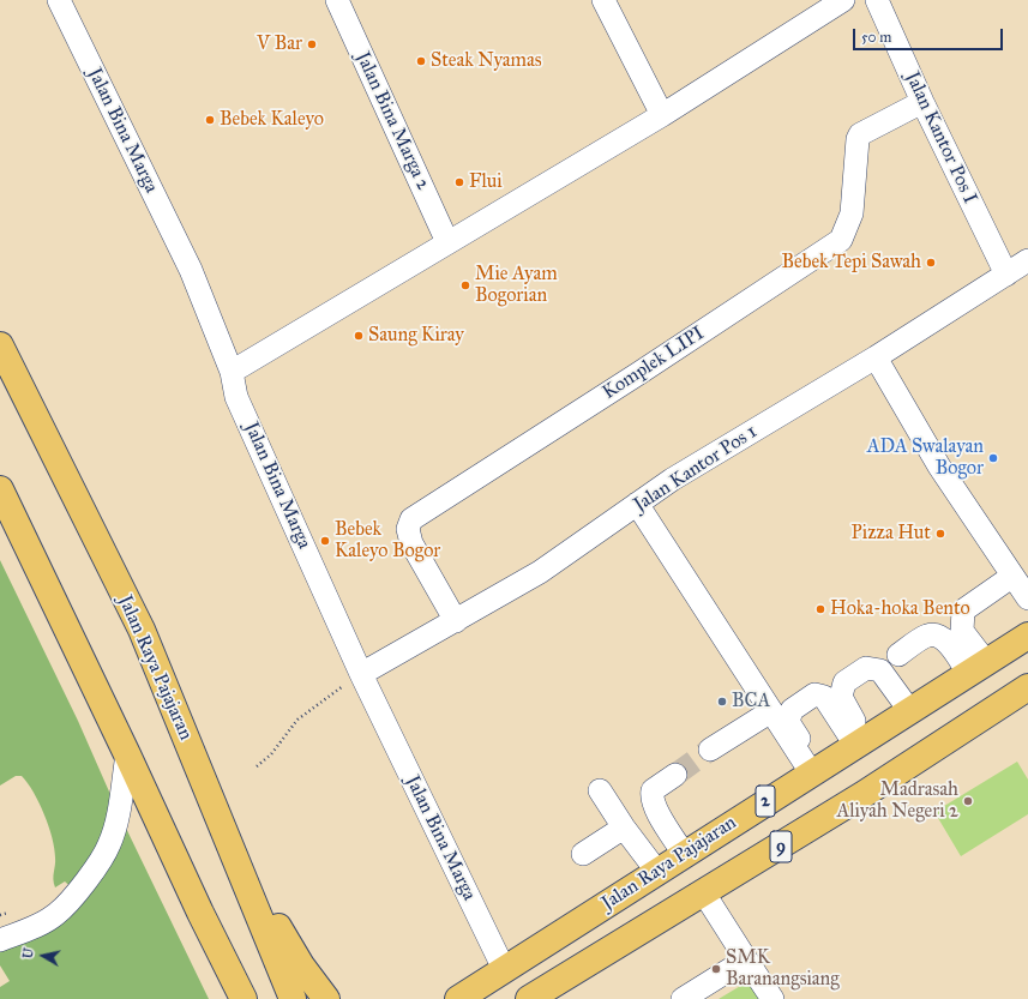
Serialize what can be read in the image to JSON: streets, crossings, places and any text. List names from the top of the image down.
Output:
{
  "streets": {
    "highway": ["Jalan Raya Pajajaran", "2", "9"],
    "street": [
      "Jalan Bina Marga 2",
      "Jalan Bina Marga",
      "Jalan Kantor Pos I",
      "Komplek LIPI",
      "Jalan Kantor Pos 1"
    ]
  },
  "crossings": [
    ["Jalan Bina Marga", "Jalan Kantor Pos 1"],
    ["Jalan Bina Marga", "Jalan Raya Pajajaran"],
    ["Jalan Kantor Pos I", "Komplek LIPI"],
    ["Jalan Kantor Pos I", "Jalan Kantor Pos 1"],
    ["Komplek LIPI", "Jalan Kantor Pos 1"]
  ],
  "places": [
    "V Bar",
    "Steak Nyamas",
    "Bebek Kaleyo",
    "Flui",
    "Bebek Tepi Sawah",
    "Mie Ayam Bogorian",
    "Saung Kiray",
    "ADA Swalayan Bogor",
    "Pizza Hut",
    "Bebek Kaleyo Bogor",
    "Hoka-hoka Bento",
    "BCA",
    "Madrasah Aliyah Negeri 2",
    "SMK Baranangsiang"
  ],
  "scale_bar": "50 m",
  "north": "left"
}
